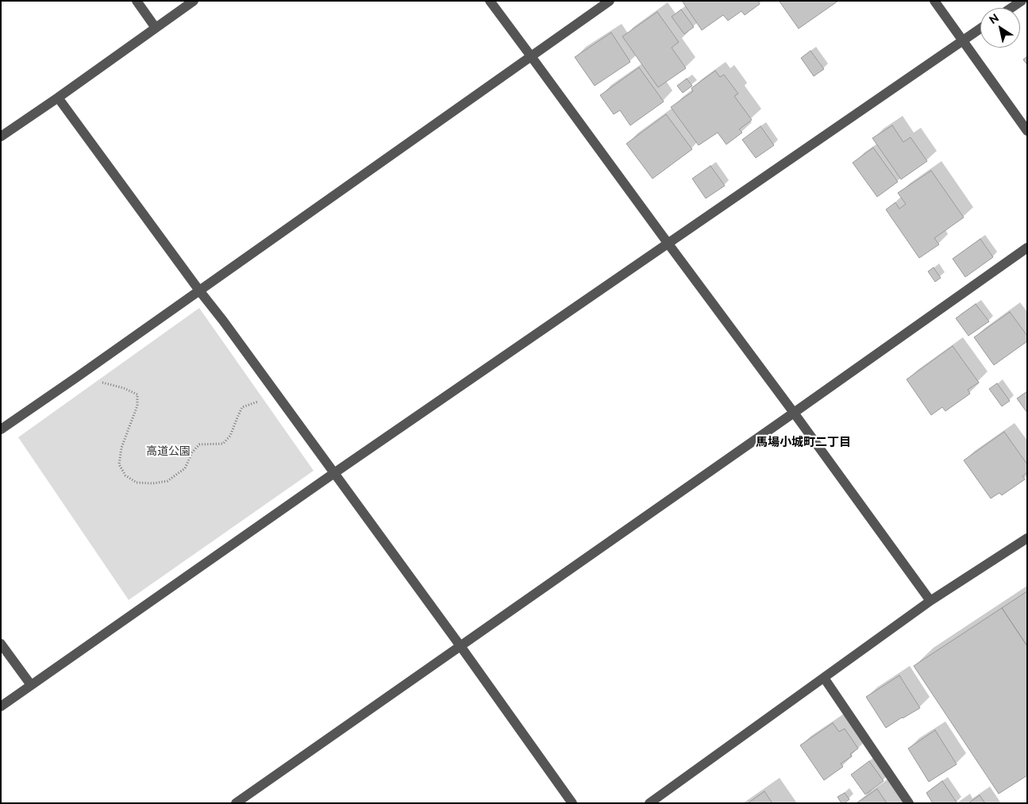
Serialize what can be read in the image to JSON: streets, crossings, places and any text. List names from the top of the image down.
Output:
{
  "districts": ["馬場小城町二丁目"],
  "parks": ["高道公園"],
  "north": "top left"
}
